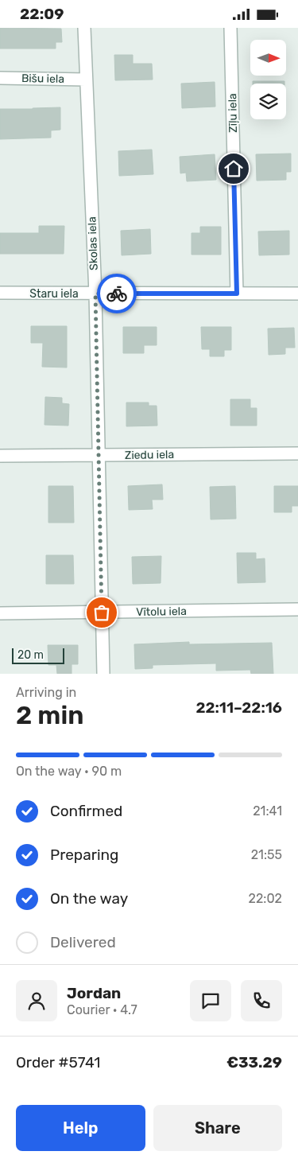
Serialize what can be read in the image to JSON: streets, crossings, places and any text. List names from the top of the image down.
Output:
{
  "streets": {
    "street": [
      "Bišu iela",
      "Zīļu iela",
      "Skolas iela",
      "Staru iela",
      "Ziedu iela",
      "Vītolu iela"
    ]
  },
  "crossings": [
    ["Bišu iela", "Skolas iela"],
    ["Zīļu iela", "Staru iela"],
    ["Skolas iela", "Staru iela"],
    ["Skolas iela", "Ziedu iela"],
    ["Skolas iela", "Vītolu iela"]
  ],
  "scale_bar": "20 m",
  "north": "right",
  "page": {
    "status": "22:09",
    "scale": "20 m",
    "heading": ["2 min", "Arriving in", "22:11–22:16"],
    "panel": [
      "Jordan",
      "Courier · 4.7",
      "Order #5741",
      "€33.29"
    ],
    "bar": "On the way · 90 m",
    "list": [
      ["Confirmed", "21:41"],
      ["Preparing", "21:55"],
      ["On the way", "22:02"],
      "Delivered"
    ],
    "buttons": ["Help", "Share"]
  }
}
